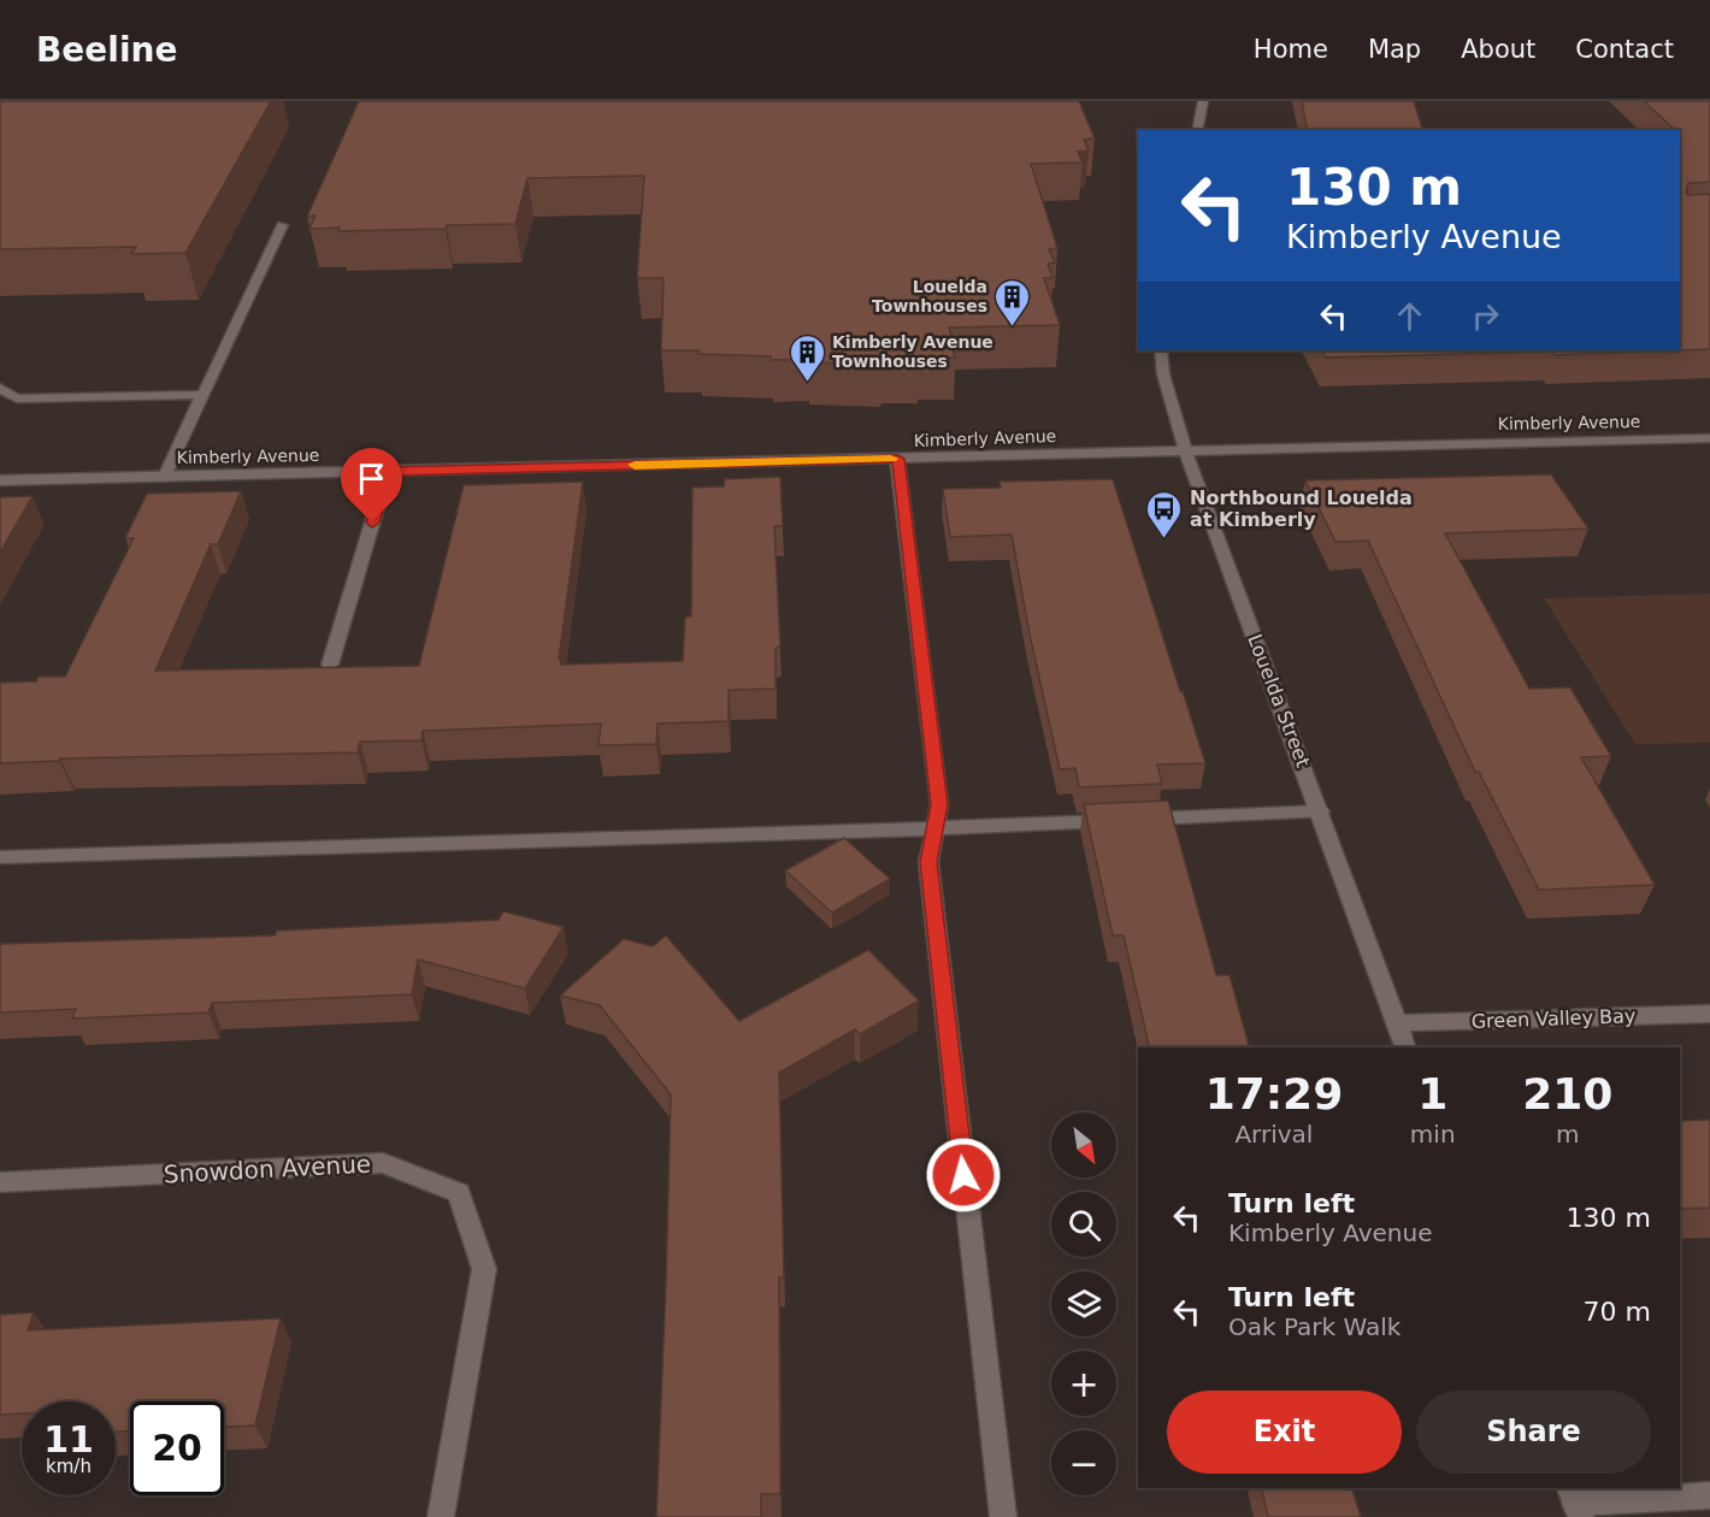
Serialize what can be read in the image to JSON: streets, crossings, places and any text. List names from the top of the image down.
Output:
{
  "streets": {
    "street": [
      "Kimberly Avenue",
      "Louelda Street",
      "Green Valley Bay",
      "Snowdon Avenue"
    ]
  },
  "crossings": [
    ["Kimberly Avenue", "Louelda Street"],
    ["Louelda Street", "Green Valley Bay"]
  ],
  "places": {
    "building": ["Louelda Townhouses", "Kimberly Avenue Townhouses"],
    "bus stop": ["Northbound Louelda at Kimberly"]
  },
  "north": "bottom right",
  "page": {
    "header": "Beeline",
    "nav": [
      "Home",
      "Map",
      "About",
      "Contact"
    ],
    "turn": ["130 m", "Kimberly Avenue"],
    "eta": [
      "17:29",
      "Arrival",
      "1",
      "min",
      "210",
      "m"
    ],
    "map_buttons": ["+", "−"],
    "list": [
      {
        "name": "Turn left",
        "note": "Kimberly Avenue",
        "value": "130 m"
      },
      {
        "name": "Turn left",
        "note": "Oak Park Walk",
        "value": "70 m"
      }
    ],
    "buttons": ["Exit", "Share"],
    "speed": "11 km/h",
    "limit": "20"
  }
}
